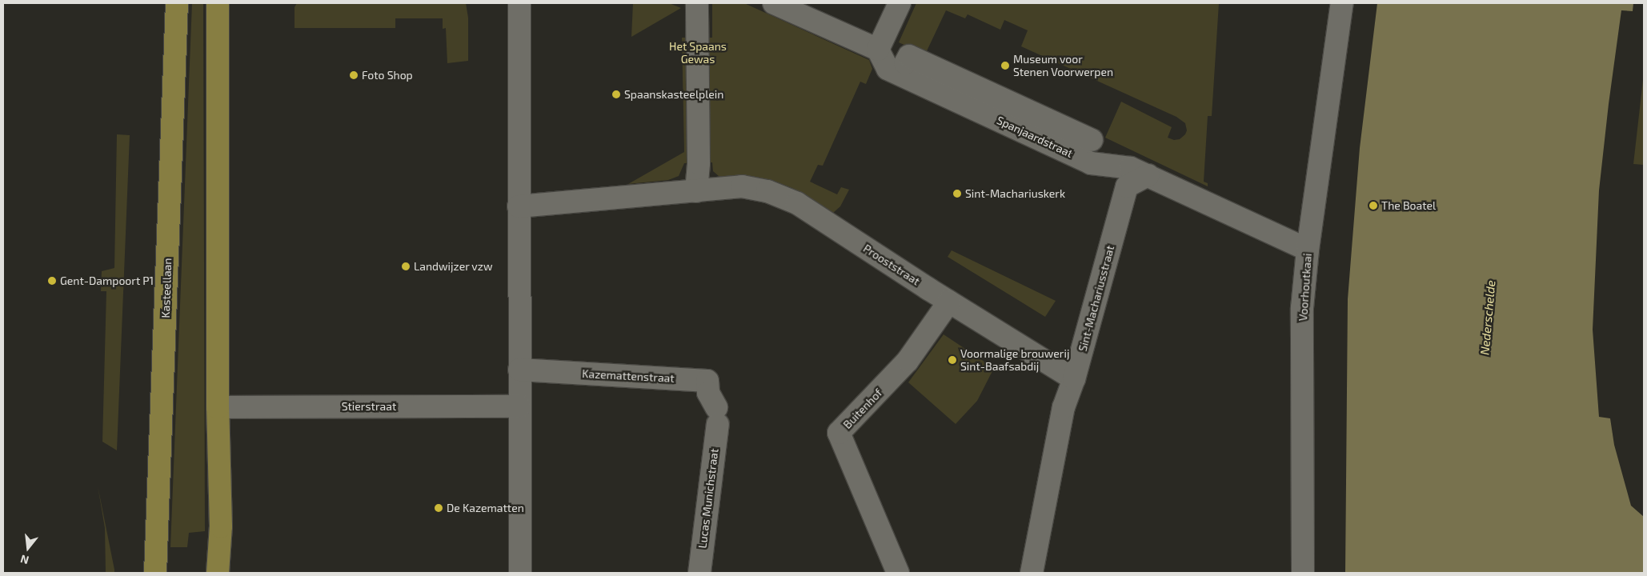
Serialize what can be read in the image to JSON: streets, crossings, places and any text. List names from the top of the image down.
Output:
{
  "streets": {
    "main road": ["Kasteellaan"],
    "street": [
      "Spanjaardstraat",
      "Prooststraat",
      "Voorhoutkaai",
      "Sint-Machariusstraat",
      "Kazemattenstraat",
      "Stierstraat",
      "Buitenhof",
      "Lucas Munichstraat"
    ]
  },
  "crossings": [
    ["Spanjaardstraat", "Voorhoutkaai"],
    ["Spanjaardstraat", "Sint-Machariusstraat"],
    ["Prooststraat", "Sint-Machariusstraat"],
    ["Prooststraat", "Buitenhof"],
    ["Kazemattenstraat", "Lucas Munichstraat"]
  ],
  "water": ["Nederschelde"],
  "parks": ["Het Spaans Gewas"],
  "places": [
    "Museum voor Stenen Voorwerpen",
    "Foto Shop",
    "Spaanskasteelplein",
    "Sint-Machariuskerk",
    "The Boatel",
    "Landwijzer vzw",
    "Gent-Dampoort P1",
    "Voormalige brouwerij Sint-Baafsabdij",
    "De Kazematten"
  ],
  "north": "bottom"
}
